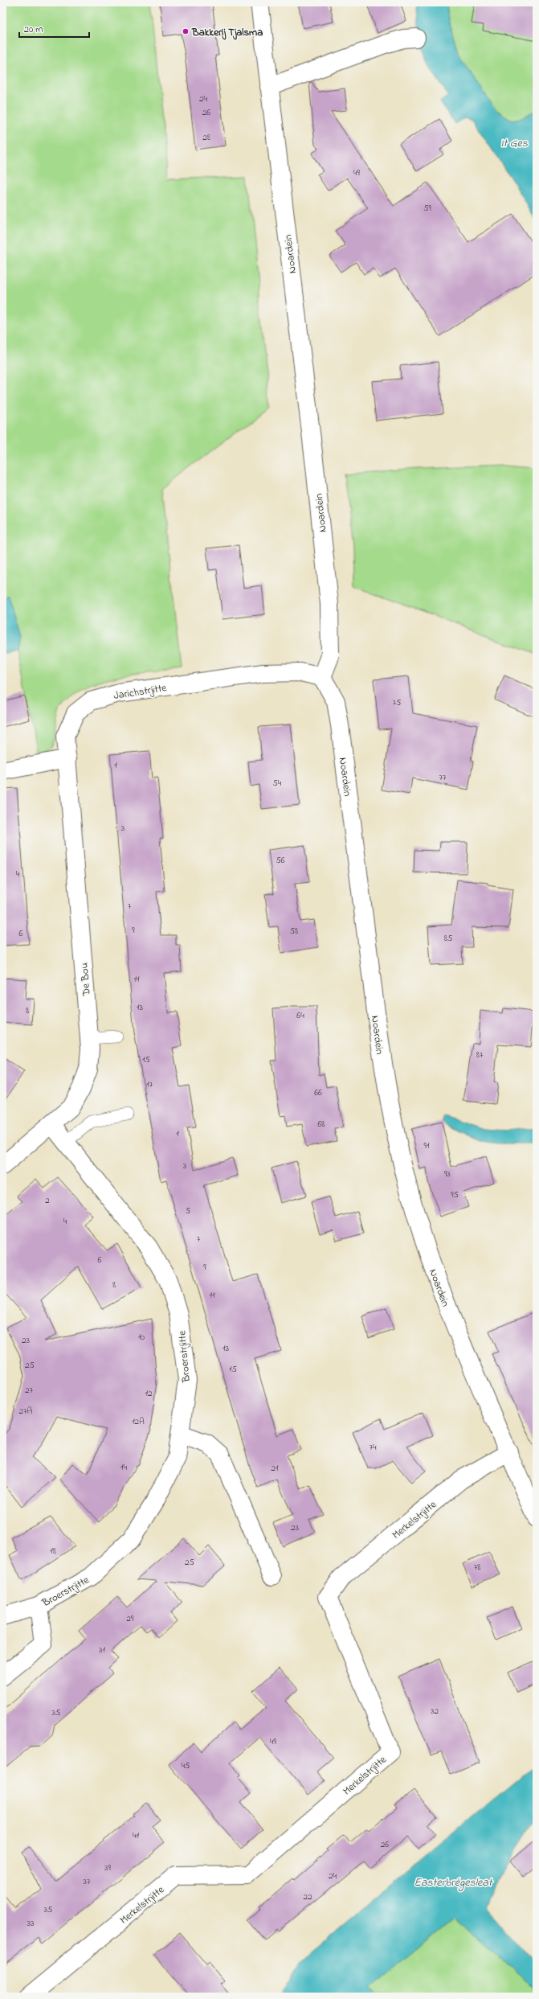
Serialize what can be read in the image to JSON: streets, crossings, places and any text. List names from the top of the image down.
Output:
{
  "streets": {
    "street": [
      "Noardein",
      "Jarichstrjitte",
      "De Bou",
      "Broerstrjitte",
      "Merkelstrjitte"
    ]
  },
  "crossings": [
    ["Noardein", "Jarichstrjitte"],
    ["Noardein", "Merkelstrjitte"],
    ["Jarichstrjitte", "De Bou"],
    ["De Bou", "Broerstrjitte"]
  ],
  "water": ["It Ges", "Easterbrégesleat"],
  "places": ["Bakkerij Tjalsma"],
  "house_numbers": [
    "24",
    "26",
    "28",
    "49",
    "59",
    "75",
    "1",
    "77",
    "54",
    "3",
    "56",
    "4",
    "7",
    "9",
    "58",
    "6",
    "85",
    "11",
    "13",
    "8",
    "64",
    "87",
    "15",
    "17",
    "66",
    "68",
    "1",
    "91",
    "3",
    "93",
    "95",
    "2",
    "5",
    "4",
    "7",
    "6",
    "9",
    "8",
    "11",
    "10",
    "23",
    "13",
    "25",
    "15",
    "27",
    "12",
    "27A",
    "12A",
    "74",
    "14",
    "21",
    "23",
    "18",
    "25",
    "78",
    "29",
    "31",
    "32",
    "35",
    "49",
    "45",
    "41",
    "26",
    "39",
    "24",
    "37",
    "22",
    "35",
    "33"
  ],
  "scale_bar": "20 m"
}
